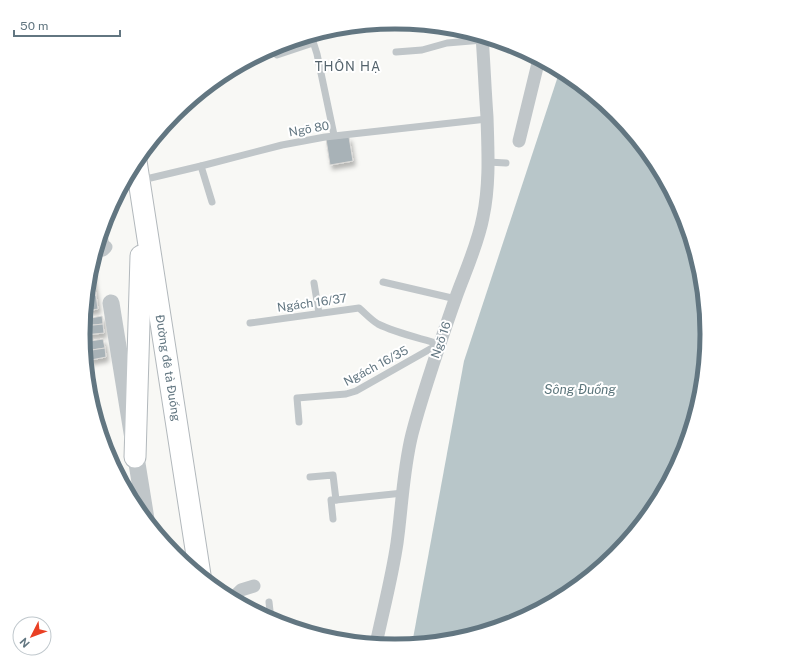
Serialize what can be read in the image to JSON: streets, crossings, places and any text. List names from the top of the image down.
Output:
{
  "streets": {
    "main road": ["Đường đê tả Đuống"],
    "street": ["Ngõ 16"],
    "lane": ["Ngõ 80", "Ngách 16/37", "Ngách 16/35"]
  },
  "crossings": [
    ["Ngõ 80", "Ngõ 16"],
    ["Ngõ 80", "Đường đê tả Đuống"],
    ["Ngách 16/37", "Ngõ 16"],
    ["Ngách 16/37", "Ngách 16/35"],
    ["Ngõ 16", "Ngách 16/35"]
  ],
  "districts": ["THÔN HẠ"],
  "water": ["Sông Đuống"],
  "scale_bar": "50 m",
  "north": "bottom left"
}
